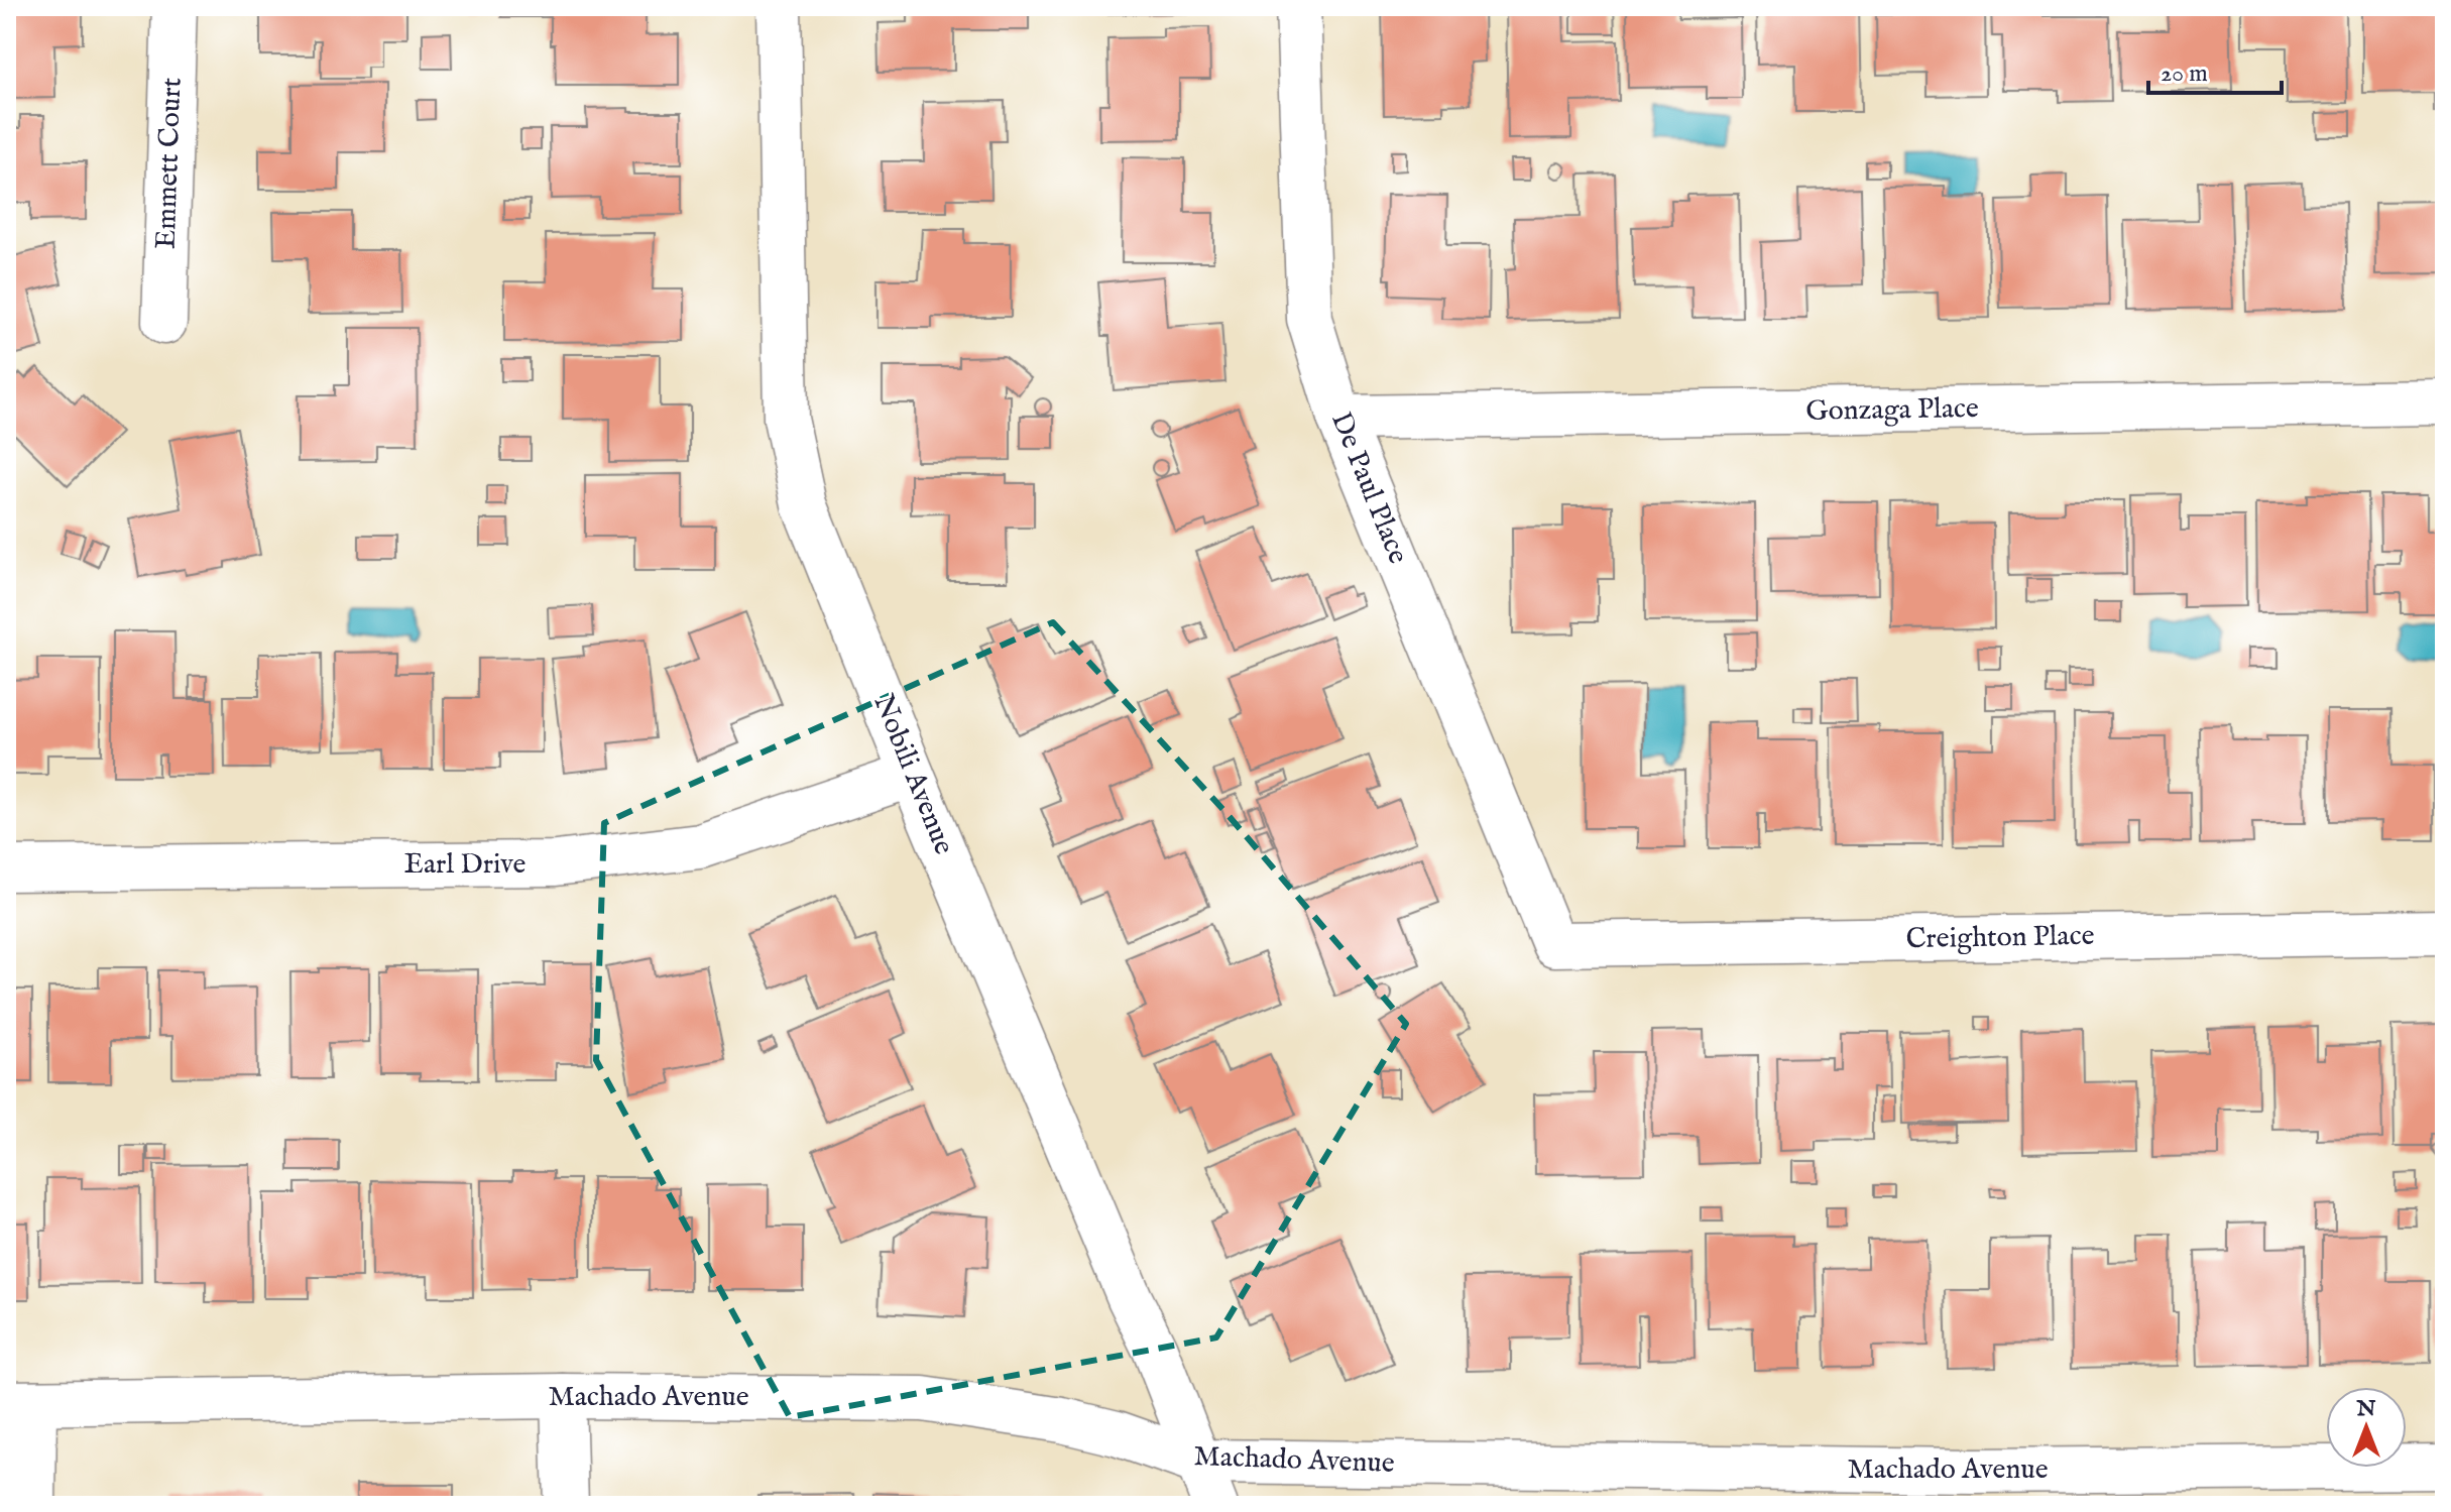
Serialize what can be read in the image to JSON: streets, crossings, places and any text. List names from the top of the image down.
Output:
{
  "streets": {
    "street": [
      "Emmett Court",
      "Gonzaga Place",
      "De Paul Place",
      "Nobili Avenue",
      "Earl Drive",
      "Creighton Place",
      "Machado Avenue"
    ]
  },
  "crossings": [
    ["Gonzaga Place", "De Paul Place"],
    ["De Paul Place", "Creighton Place"],
    ["Nobili Avenue", "Earl Drive"],
    ["Nobili Avenue", "Machado Avenue"]
  ],
  "scale_bar": "20 m",
  "north": "top"
}
